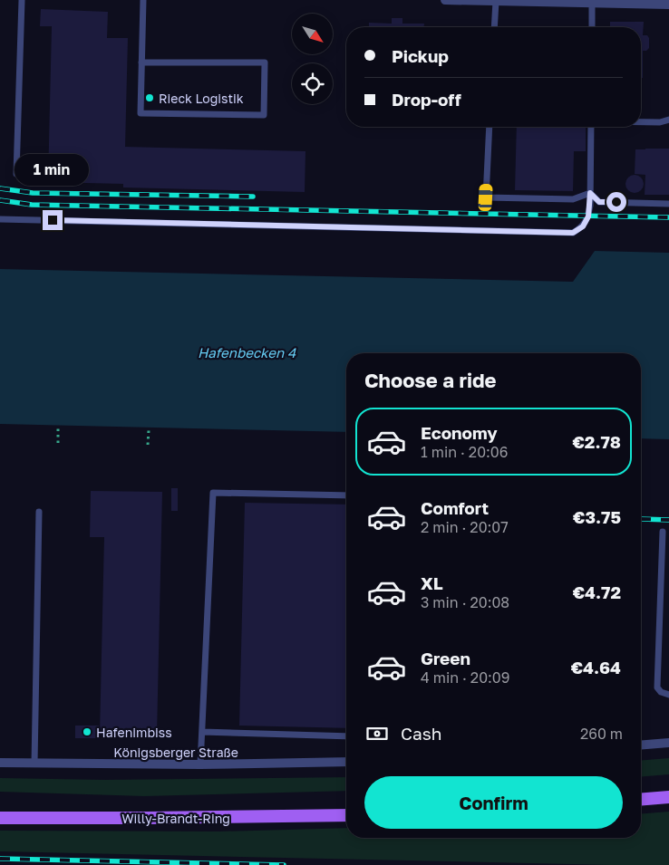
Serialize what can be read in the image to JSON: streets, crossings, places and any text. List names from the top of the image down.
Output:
{
  "streets": {
    "main road": ["Willy-Brandt-Ring"],
    "street": ["Königsberger Straße"]
  },
  "water": ["Hafenbecken 4"],
  "places": ["Rieck Logistik", "Hafenimbiss"],
  "north": "bottom right",
  "page": {
    "banner": ["Pickup", "Drop-off"],
    "bubble": "1 min",
    "heading": "Choose a ride",
    "list": [
      {
        "name": "Economy",
        "note": "1 min · 20:06",
        "value": "€2.78"
      },
      {
        "name": "Comfort",
        "note": "2 min · 20:07",
        "value": "€3.75"
      },
      {
        "name": "XL",
        "note": "3 min · 20:08",
        "value": "€4.72"
      },
      {
        "name": "Green",
        "note": "4 min · 20:09",
        "value": "€4.64"
      }
    ],
    "pay": ["Cash", "260 m"],
    "buttons": "Confirm"
  }
}
